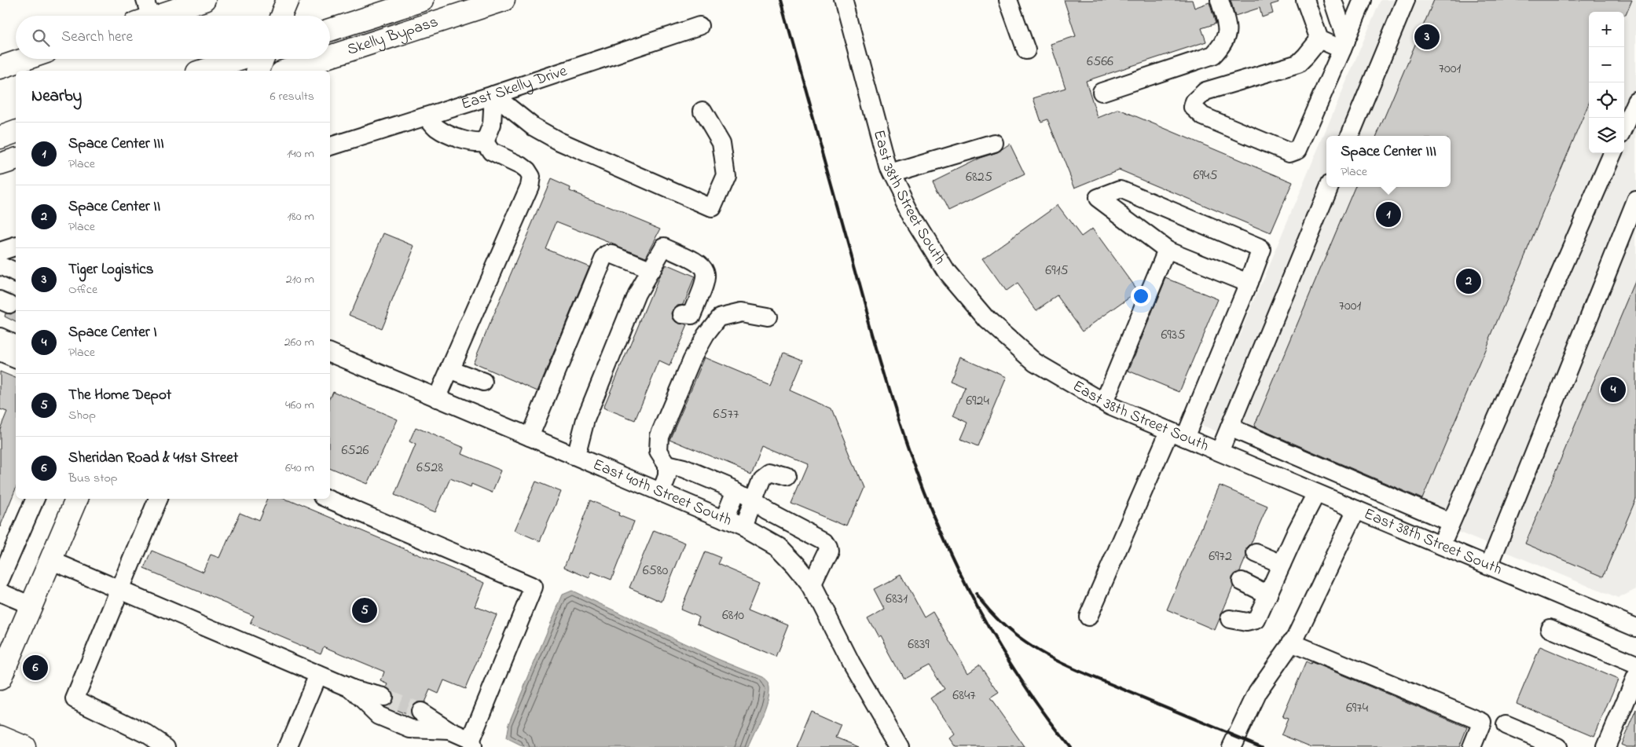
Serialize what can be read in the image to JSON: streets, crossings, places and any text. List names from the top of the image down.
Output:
{
  "streets": {
    "main road": ["Skelly Bypass"],
    "street": ["East Skelly Drive", "East 38th Street South", "East 40th Street South"]
  },
  "house_numbers": [
    "6566",
    "7001",
    "6945",
    "6825",
    "6915",
    "7001",
    "6935",
    "6924",
    "6577",
    "6526",
    "6528",
    "6972",
    "6580",
    "6831",
    "6810",
    "6839",
    "6847",
    "6974"
  ],
  "page": {
    "map_buttons": ["+", "−"],
    "search": "Search here",
    "pins": [
      "3",
      "1",
      "2",
      "4",
      "5",
      "6"
    ],
    "heading": ["Nearby", "6 results"],
    "list": [
      {
        "mark": "1",
        "name": "Space Center III",
        "note": "Place",
        "value": "140 m"
      },
      {
        "mark": "2",
        "name": "Space Center II",
        "note": "Place",
        "value": "180 m"
      },
      {
        "mark": "3",
        "name": "Tiger Logistics",
        "note": "Office",
        "value": "210 m"
      },
      {
        "mark": "4",
        "name": "Space Center I",
        "note": "Place",
        "value": "260 m"
      },
      {
        "mark": "5",
        "name": "The Home Depot",
        "note": "Shop",
        "value": "460 m"
      },
      {
        "mark": "6",
        "name": "Sheridan Road & 41st Street",
        "note": "Bus stop",
        "value": "640 m"
      }
    ],
    "popup": ["Space Center III", "Place"]
  }
}
